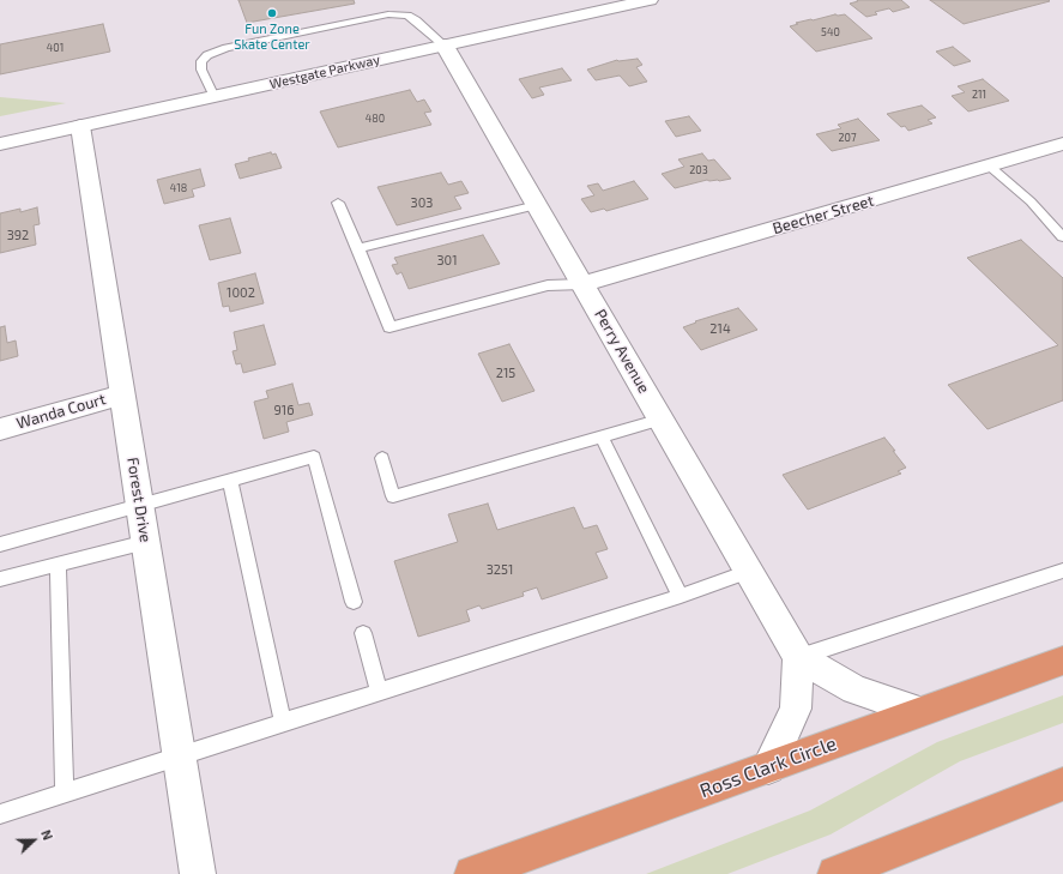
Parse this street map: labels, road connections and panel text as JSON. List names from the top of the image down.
{
  "streets": {
    "highway": ["Ross Clark Circle"],
    "street": [
      "Westgate Parkway",
      "Beecher Street",
      "Perry Avenue",
      "Wanda Court",
      "Forest Drive"
    ]
  },
  "crossings": [
    ["Westgate Parkway", "Perry Avenue"],
    ["Westgate Parkway", "Forest Drive"],
    ["Beecher Street", "Perry Avenue"],
    ["Perry Avenue", "Ross Clark Circle"],
    ["Wanda Court", "Forest Drive"]
  ],
  "places": ["Fun Zone Skate Center"],
  "house_numbers": [
    "540",
    "401",
    "211",
    "480",
    "207",
    "203",
    "418",
    "303",
    "392",
    "301",
    "1002",
    "214",
    "215",
    "916",
    "3251"
  ],
  "north": "right"
}
